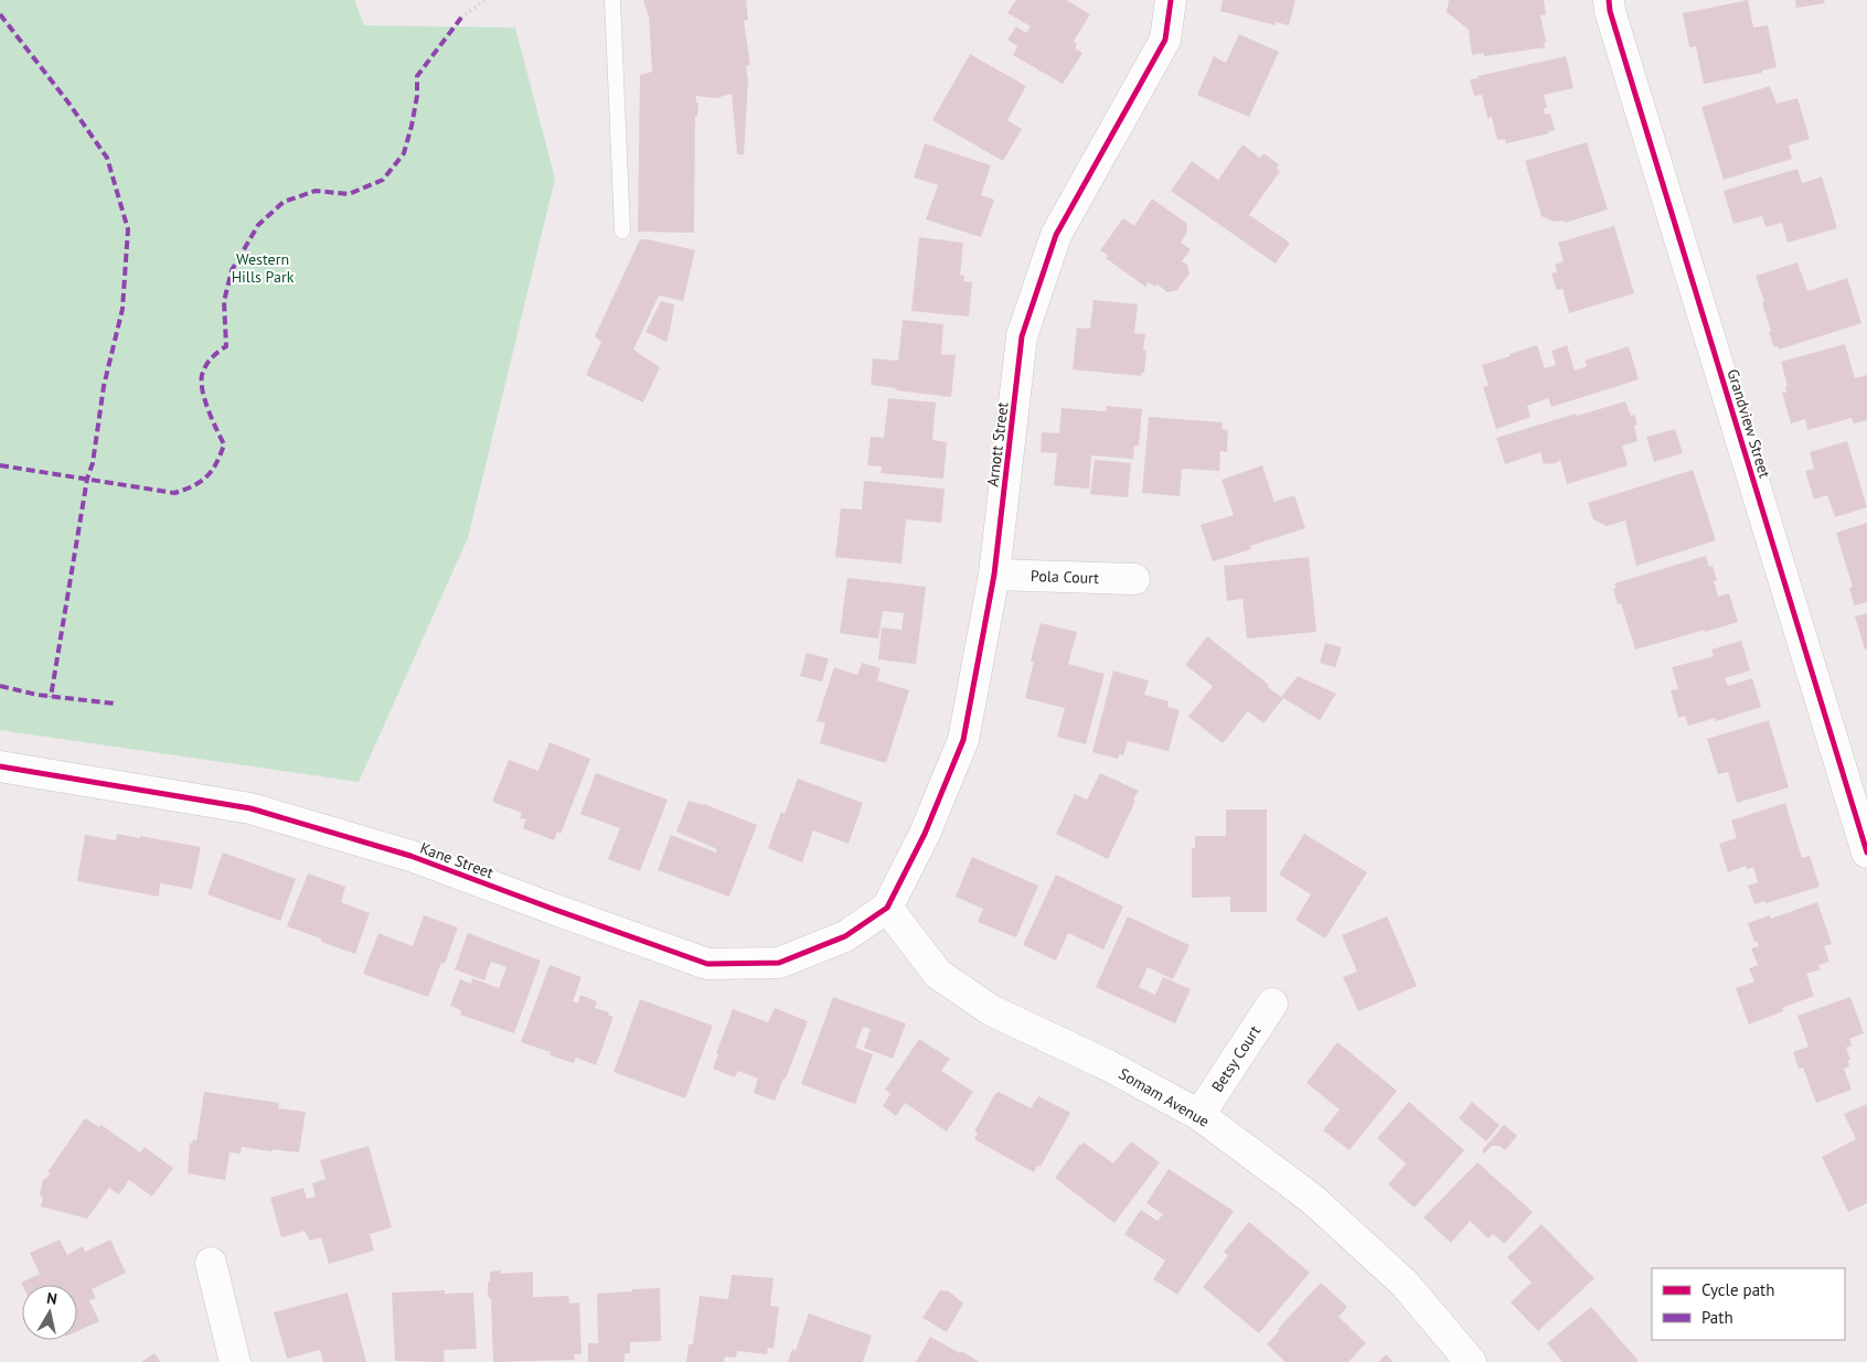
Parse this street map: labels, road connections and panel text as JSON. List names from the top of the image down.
{
  "streets": {
    "street": [
      "Grandview Street",
      "Arnott Street",
      "Pola Court",
      "Kane Street",
      "Betsy Court",
      "Somam Avenue"
    ]
  },
  "crossings": [
    ["Arnott Street", "Pola Court"],
    ["Arnott Street", "Kane Street"],
    ["Arnott Street", "Somam Avenue"],
    ["Kane Street", "Somam Avenue"],
    ["Betsy Court", "Somam Avenue"]
  ],
  "parks": ["Western Hills Park"],
  "legend": ["Cycle path", "Path"],
  "north": "top"
}
